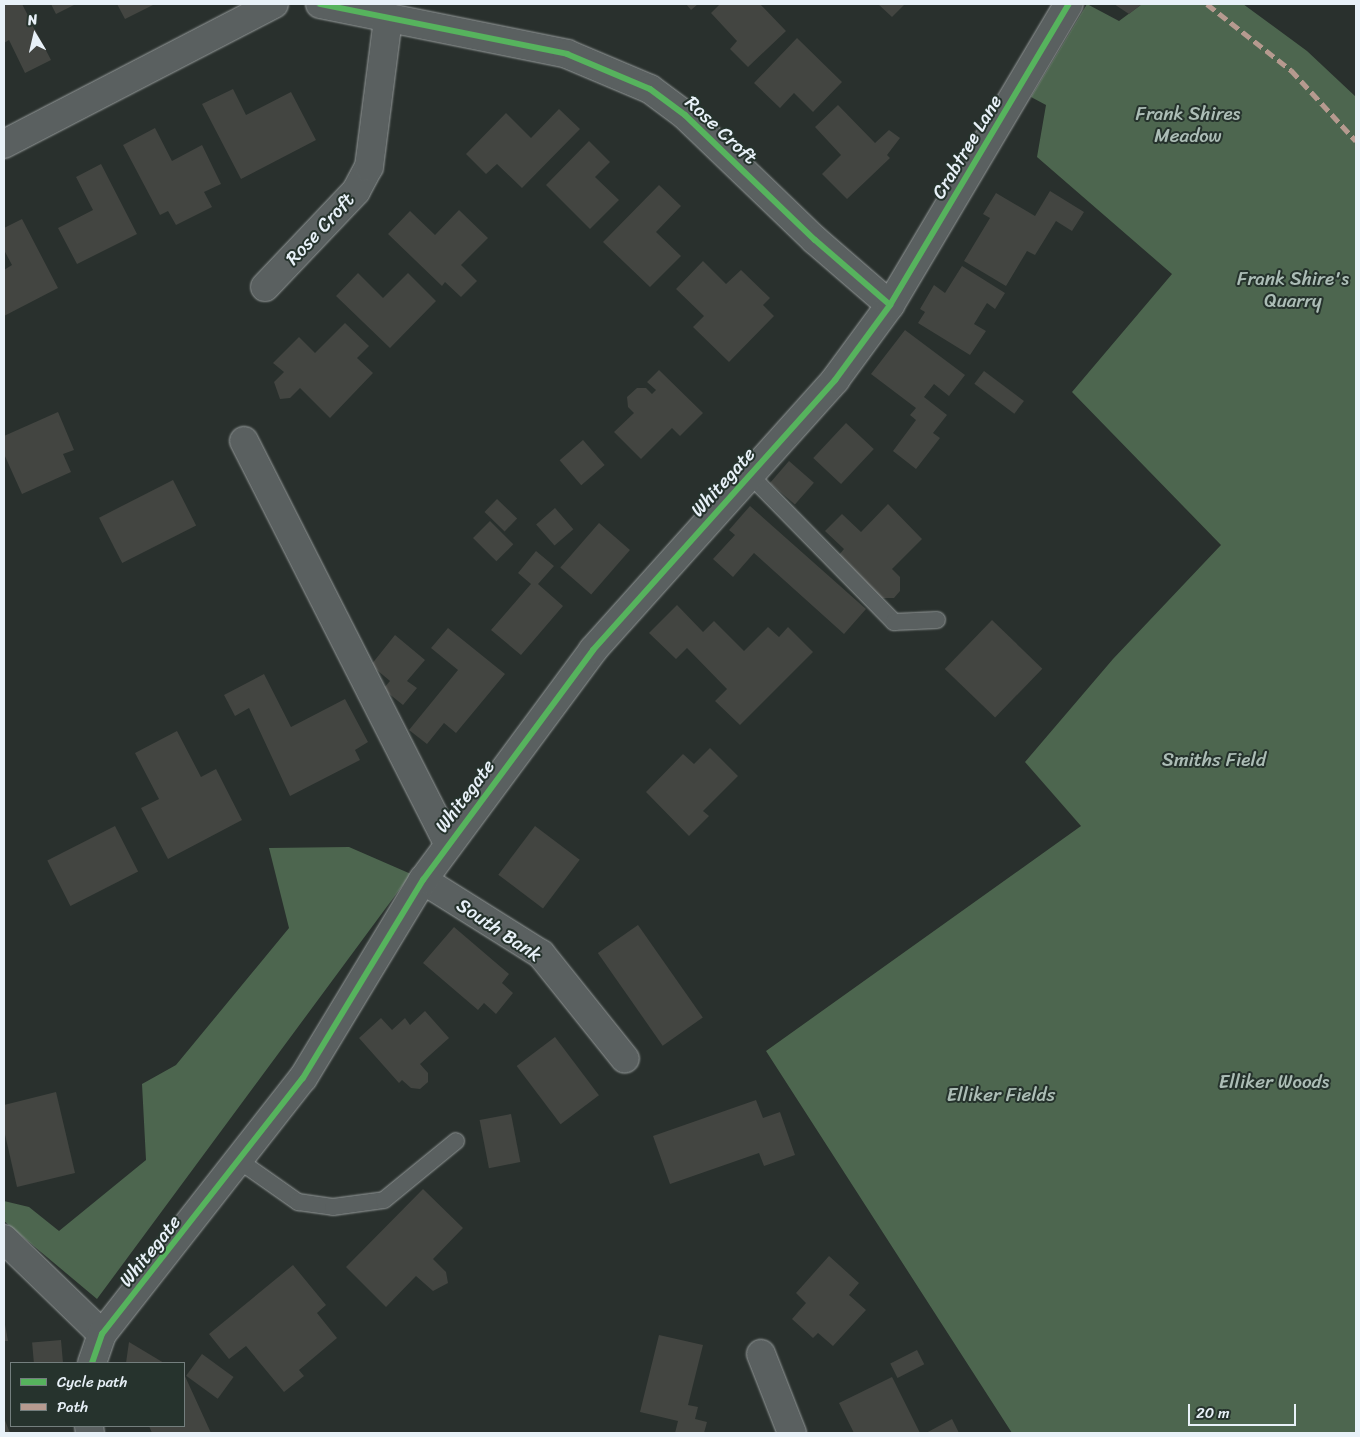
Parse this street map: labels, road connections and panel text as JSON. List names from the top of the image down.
{
  "streets": {
    "street": [
      "Rose Croft",
      "Crabtree Lane",
      "Whitegate",
      "South Bank"
    ]
  },
  "crossings": [
    ["Rose Croft", "Crabtree Lane"],
    ["Rose Croft", "Whitegate"],
    ["Crabtree Lane", "Whitegate"],
    ["Whitegate", "South Bank"]
  ],
  "parks": [
    "Frank Shires Meadow",
    "Frank Shire's Quarry",
    "Smiths Field",
    "Elliker Woods",
    "Elliker Fields"
  ],
  "legend": ["Cycle path", "Path"],
  "scale_bar": "20 m",
  "north": "top"
}
